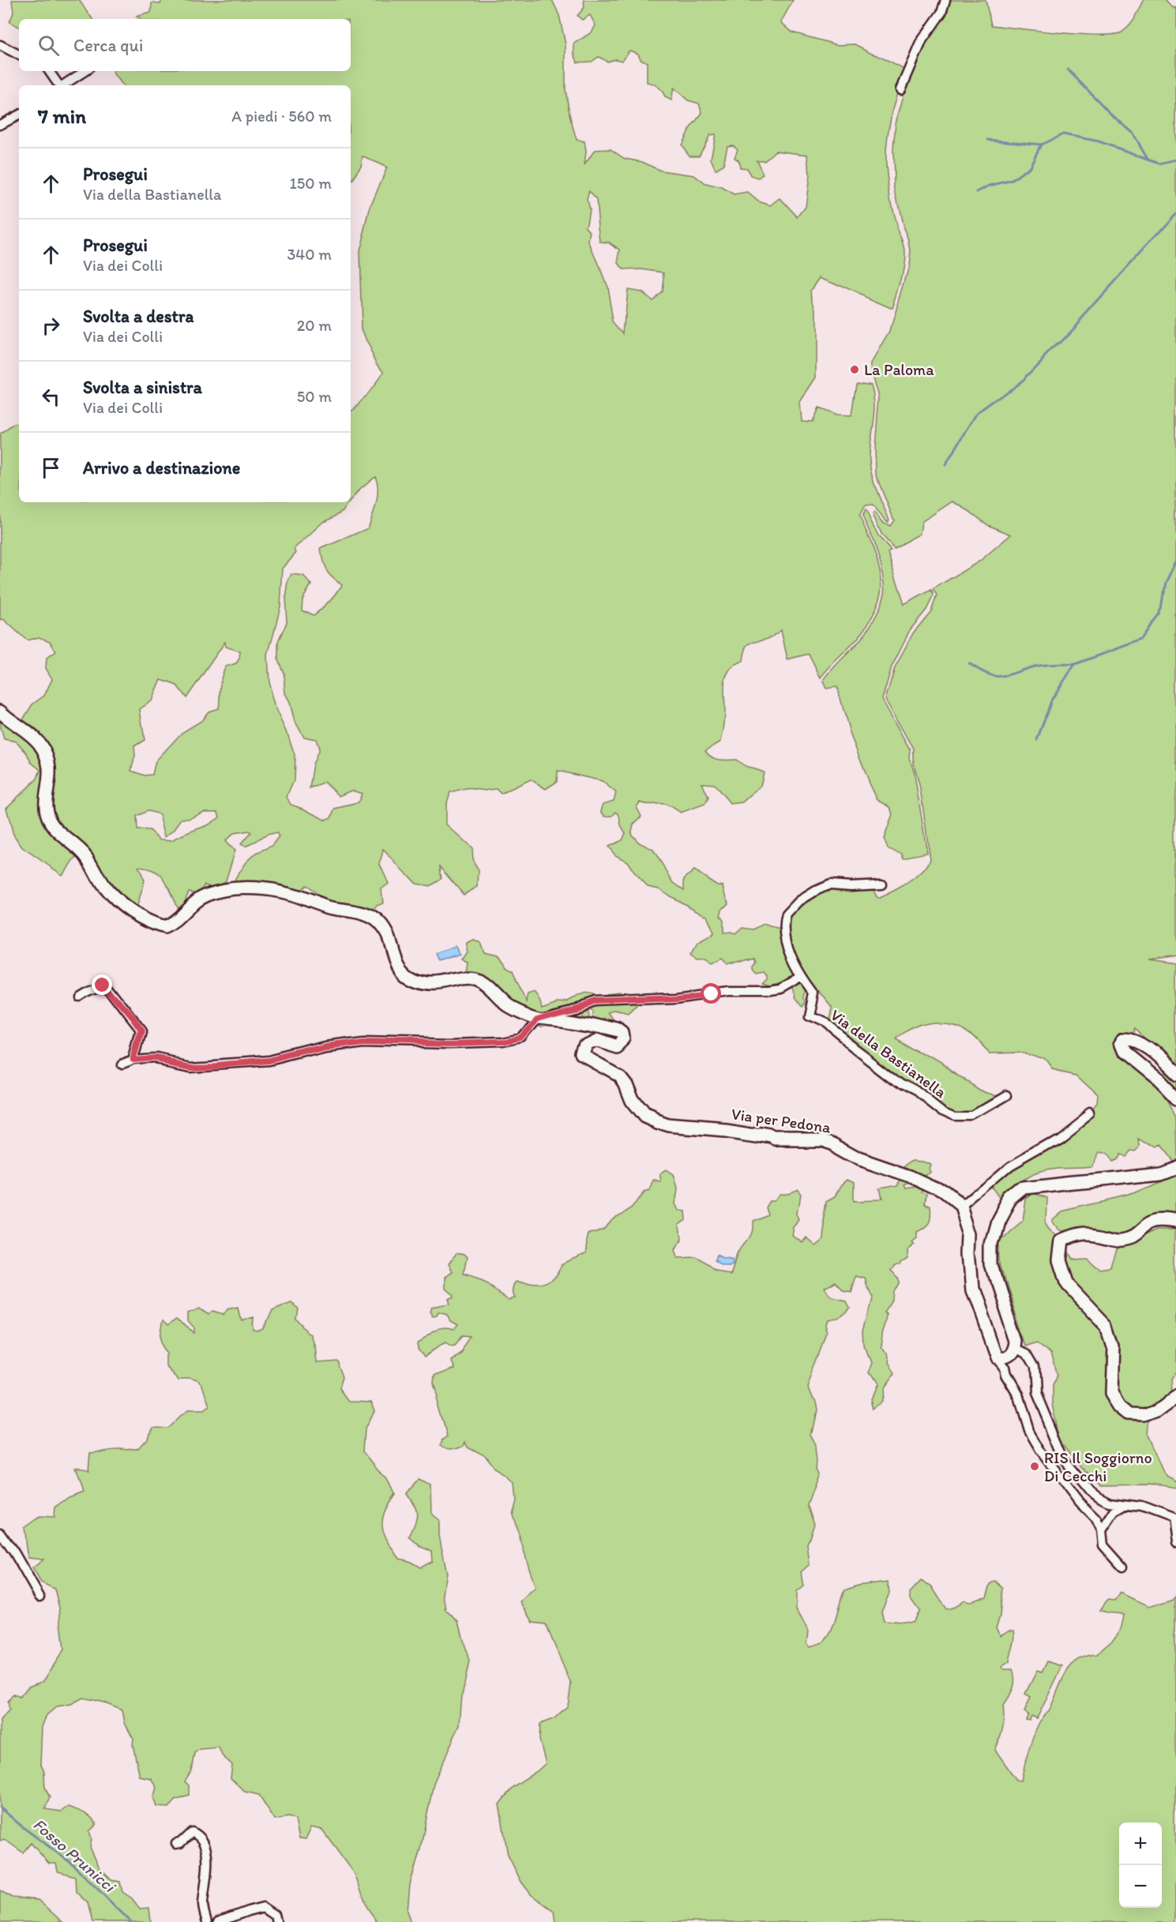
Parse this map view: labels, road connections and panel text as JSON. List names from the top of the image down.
{
  "streets": {
    "street": ["Via della Bastianella", "Via per Pedona"]
  },
  "water": ["Fosso Prunicci"],
  "places": ["La Paloma", "RIS Il Soggiorno Di Cecchi"],
  "page": {
    "search": "Cerca qui",
    "heading": ["7 min", "A piedi · 560 m"],
    "list": [
      ["Prosegui", "Via della Bastianella", "150 m"],
      ["Prosegui", "Via dei Colli", "340 m"],
      ["Svolta a destra", "Via dei Colli", "20 m"],
      ["Svolta a sinistra", "Via dei Colli", "50 m"],
      "Arrivo a destinazione"
    ],
    "map_buttons": ["+", "−"]
  }
}
